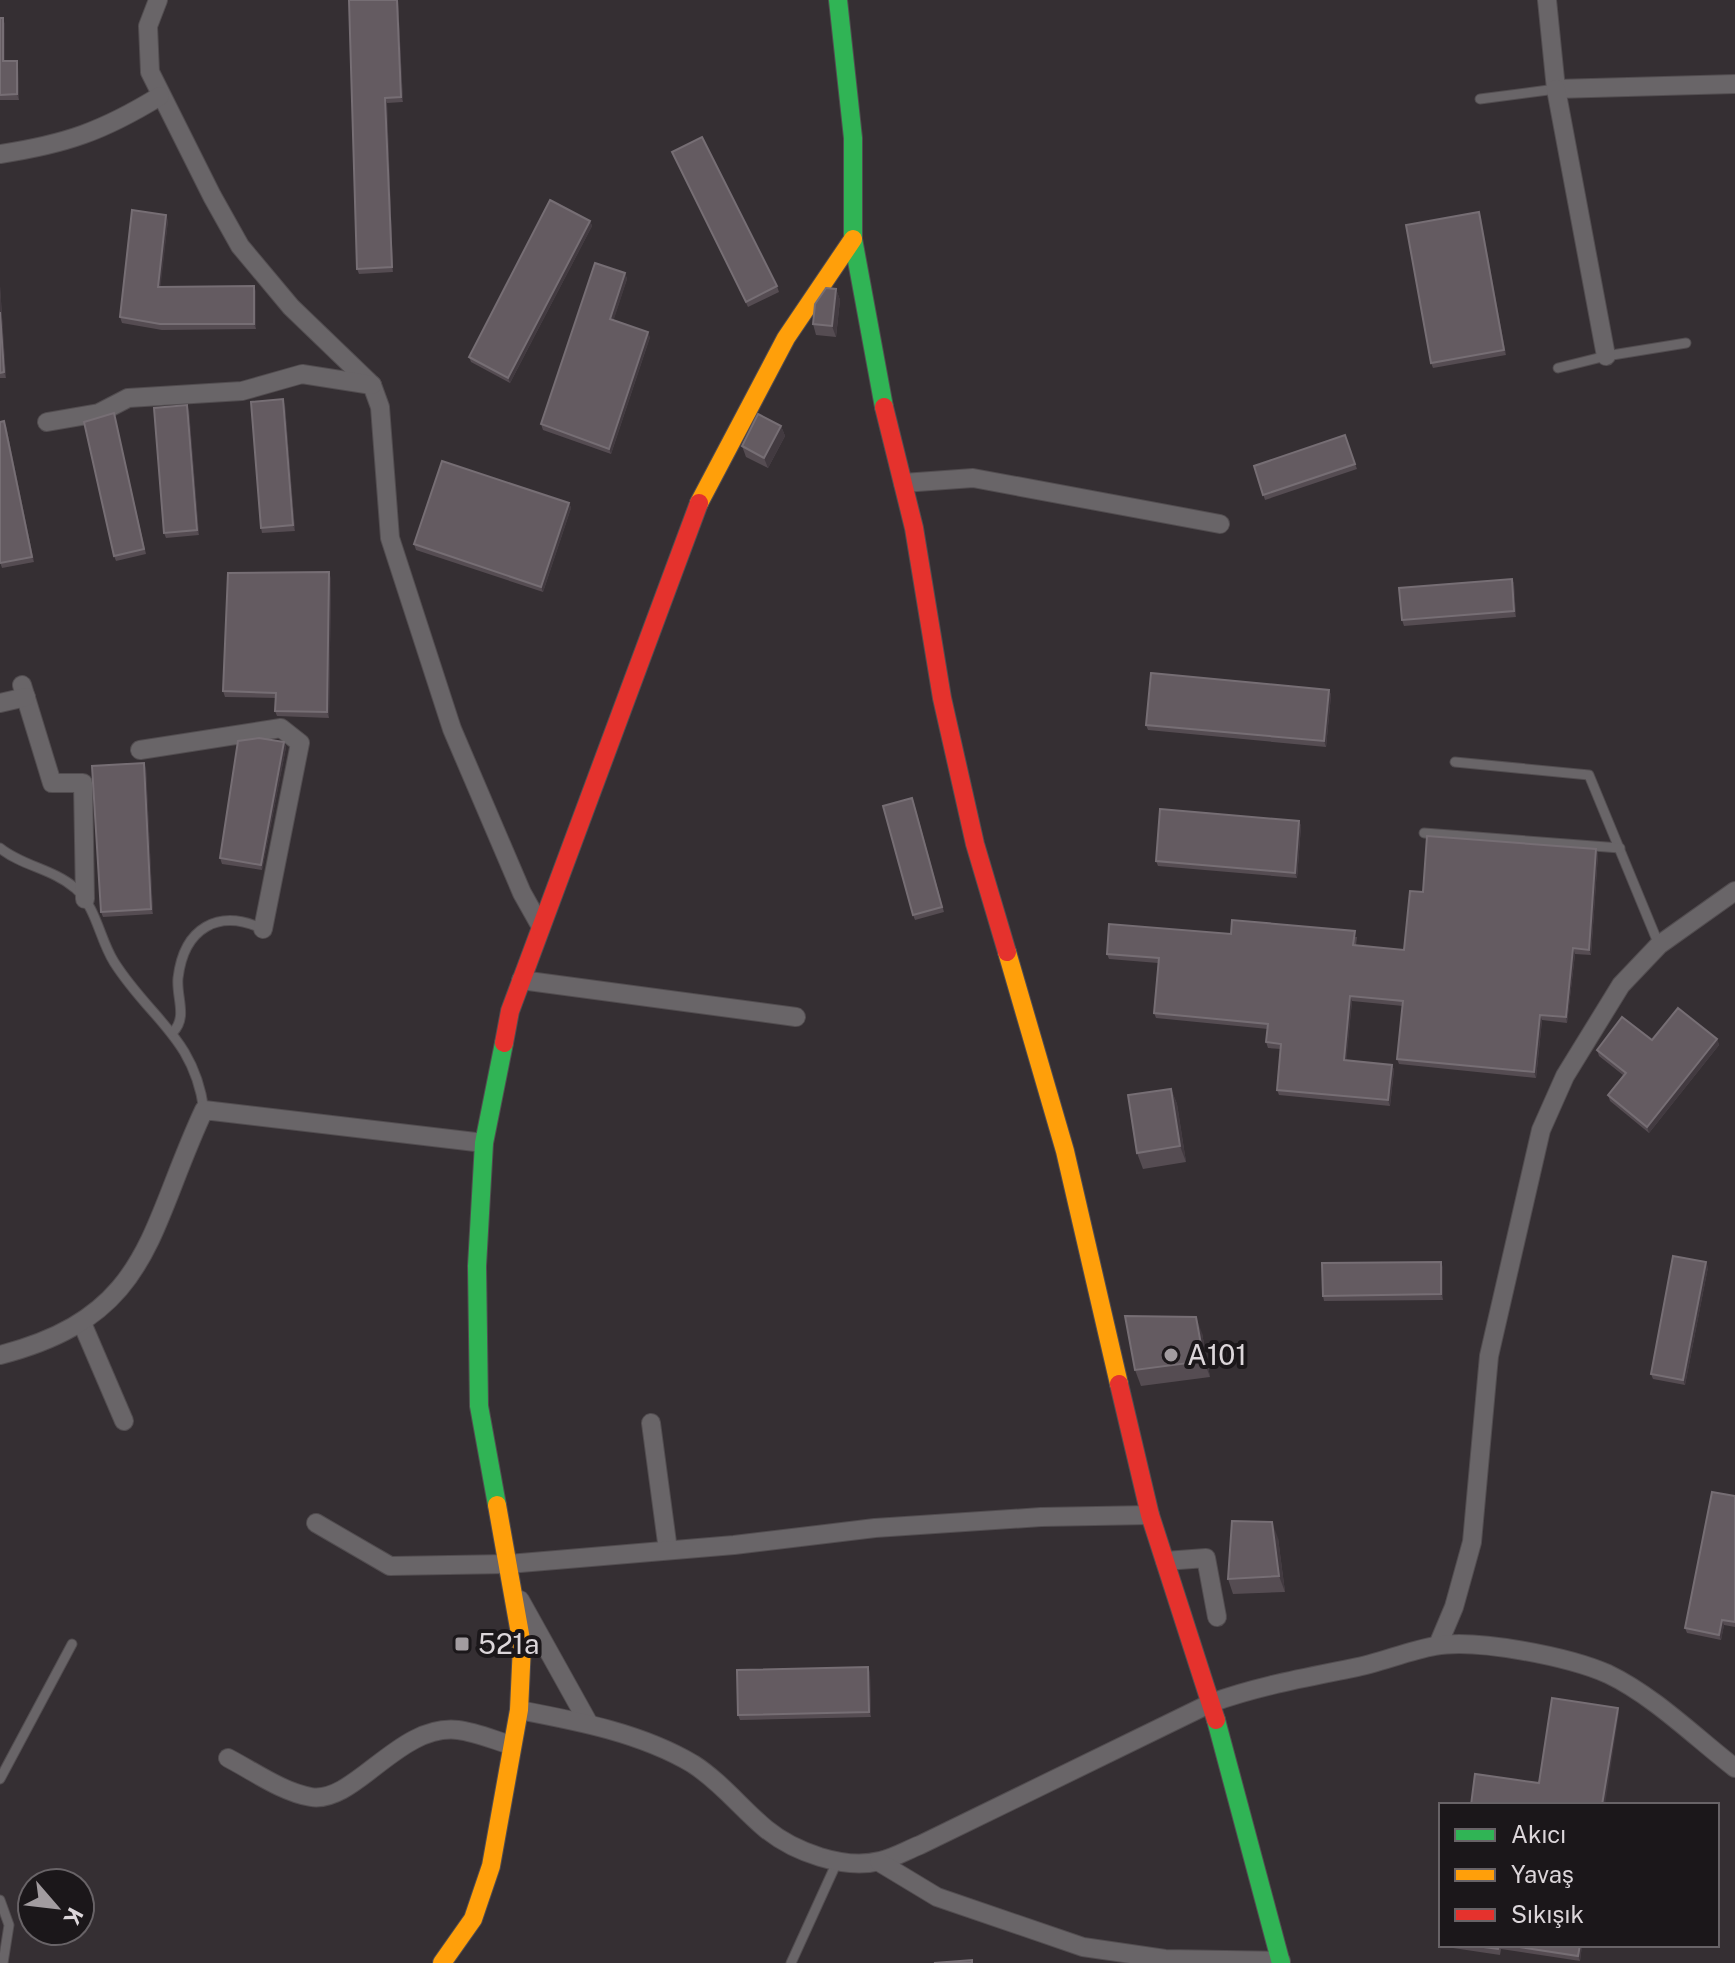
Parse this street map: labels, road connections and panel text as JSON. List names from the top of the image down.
{
  "places": {
    "other": ["A101"],
    "transit": ["521a"]
  },
  "legend": ["Akıcı", "Yavaş", "Sıkışık"],
  "north": "bottom right"
}
